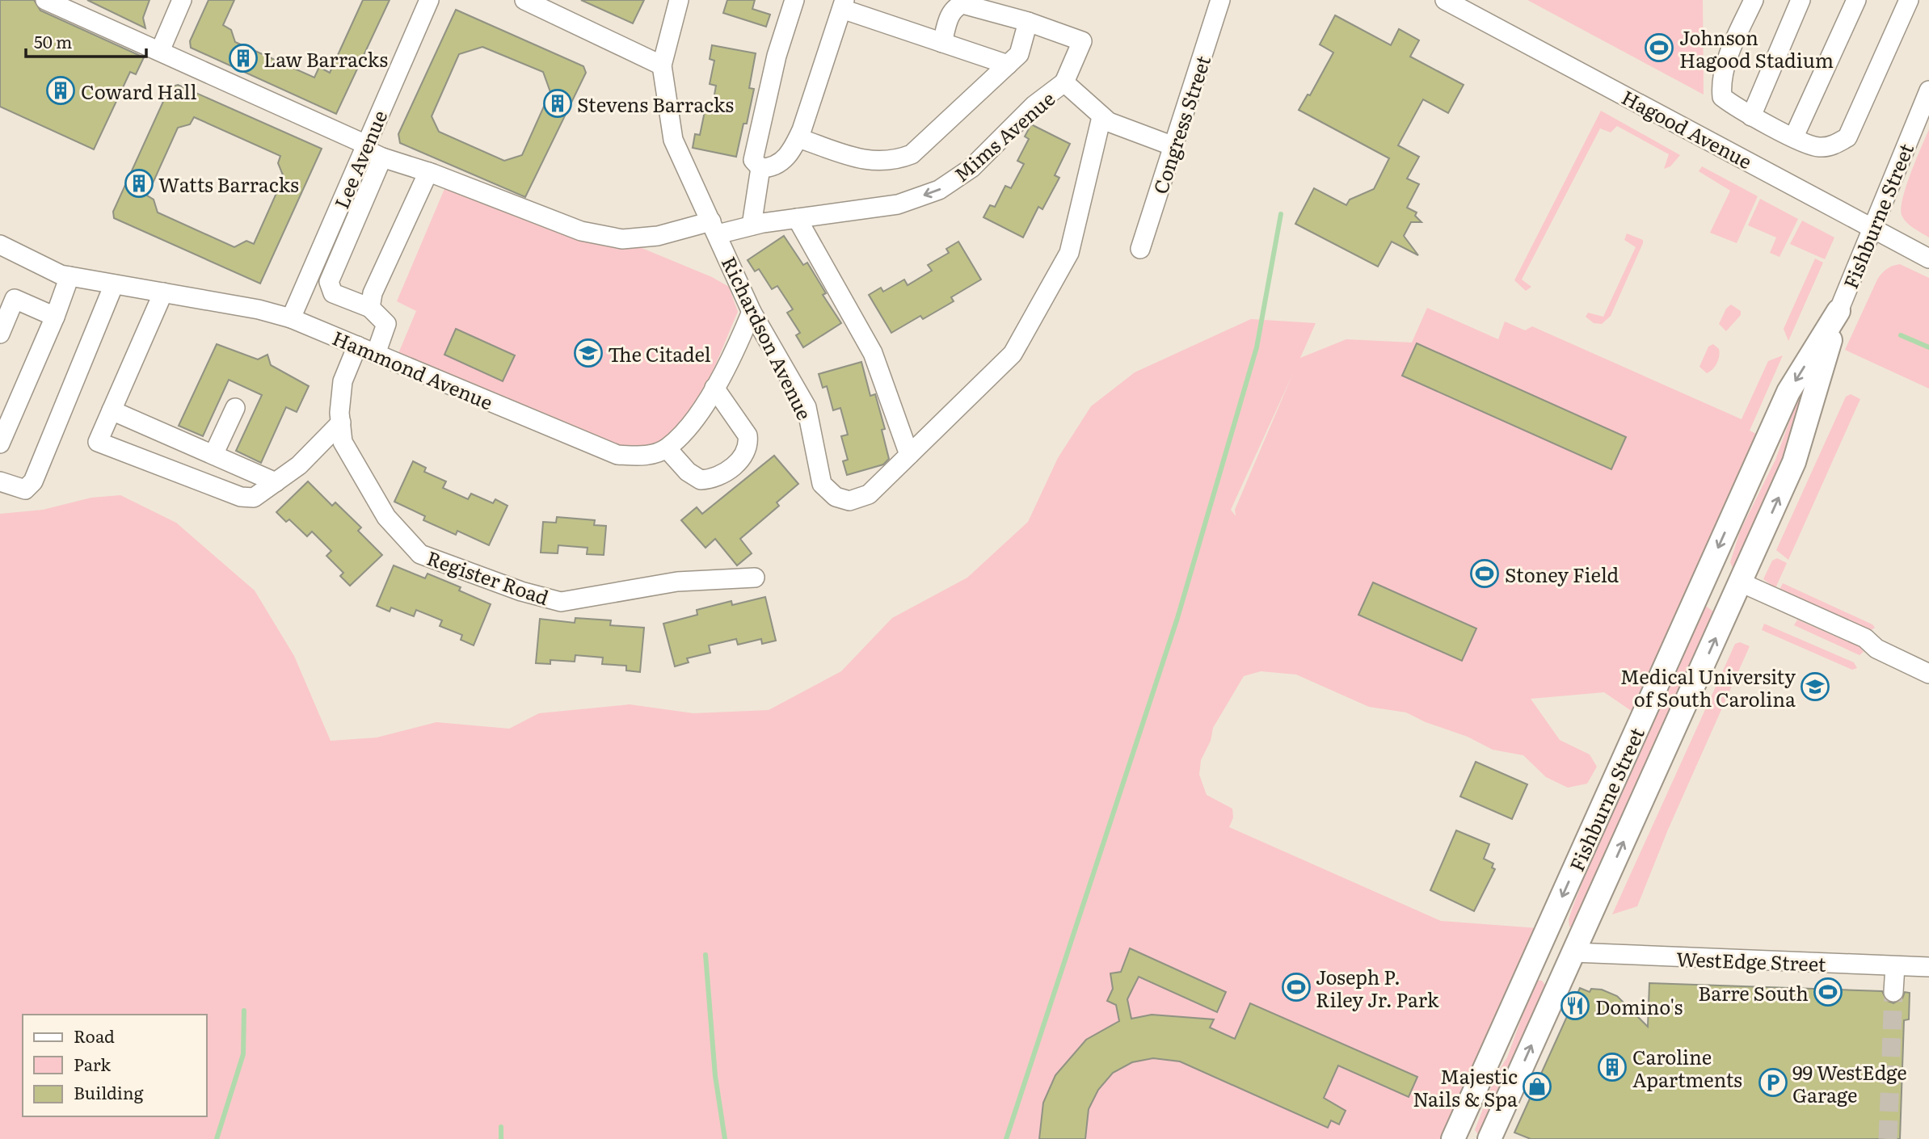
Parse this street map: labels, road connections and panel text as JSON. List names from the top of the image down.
{
  "streets": {
    "main road": ["Fishburne Street"],
    "street": [
      "Congress Street",
      "Hagood Avenue",
      "Mims Avenue",
      "Lee Avenue",
      "Richardson Avenue",
      "Hammond Avenue",
      "Register Road",
      "WestEdge Street"
    ]
  },
  "crossings": [
    ["Congress Street", "Mims Avenue"],
    ["Hagood Avenue", "Fishburne Street"],
    ["Mims Avenue", "Richardson Avenue"],
    ["Lee Avenue", "Hammond Avenue"],
    ["Fishburne Street", "WestEdge Street"],
    ["Hammond Avenue", "Register Road"]
  ],
  "places": {
    "sports": [
      "Johnson Hagood Stadium",
      "Stoney Field",
      "Joseph P. Riley Jr. Park",
      "Barre South"
    ],
    "building": [
      "Law Barracks",
      "Coward Hall",
      "Stevens Barracks",
      "Watts Barracks",
      "Caroline Apartments"
    ],
    "school or university": ["The Citadel", "Medical University of South Carolina"],
    "restaurant": ["Domino's"],
    "parking": ["99 WestEdge Garage"],
    "shop": ["Majestic Nails & Spa"]
  },
  "legend": ["Road", "Park", "Building"],
  "scale_bar": "50 m"
}
